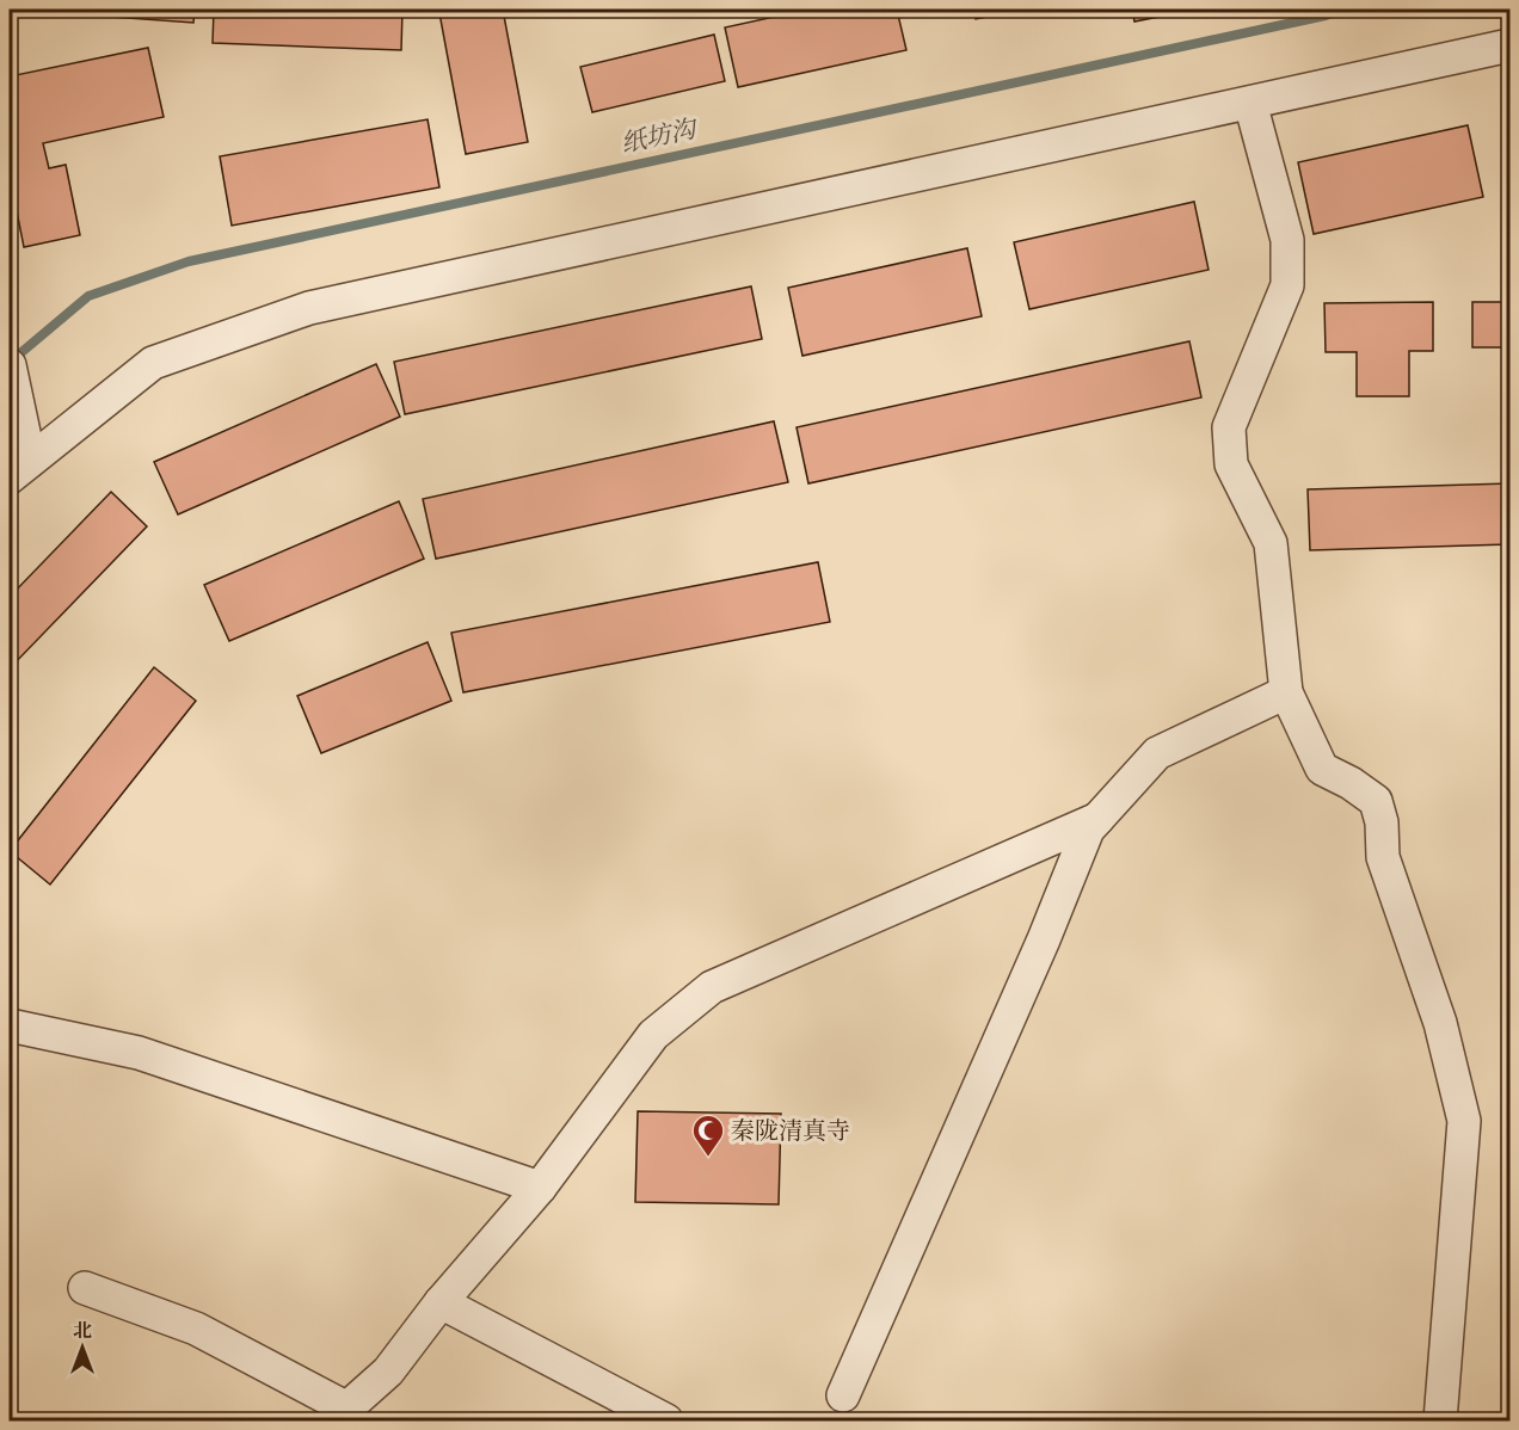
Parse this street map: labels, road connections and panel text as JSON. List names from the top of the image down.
{
  "water": ["纸坊沟"],
  "places": {
    "mosque": ["秦陇清真寺"]
  },
  "north": "top"
}
